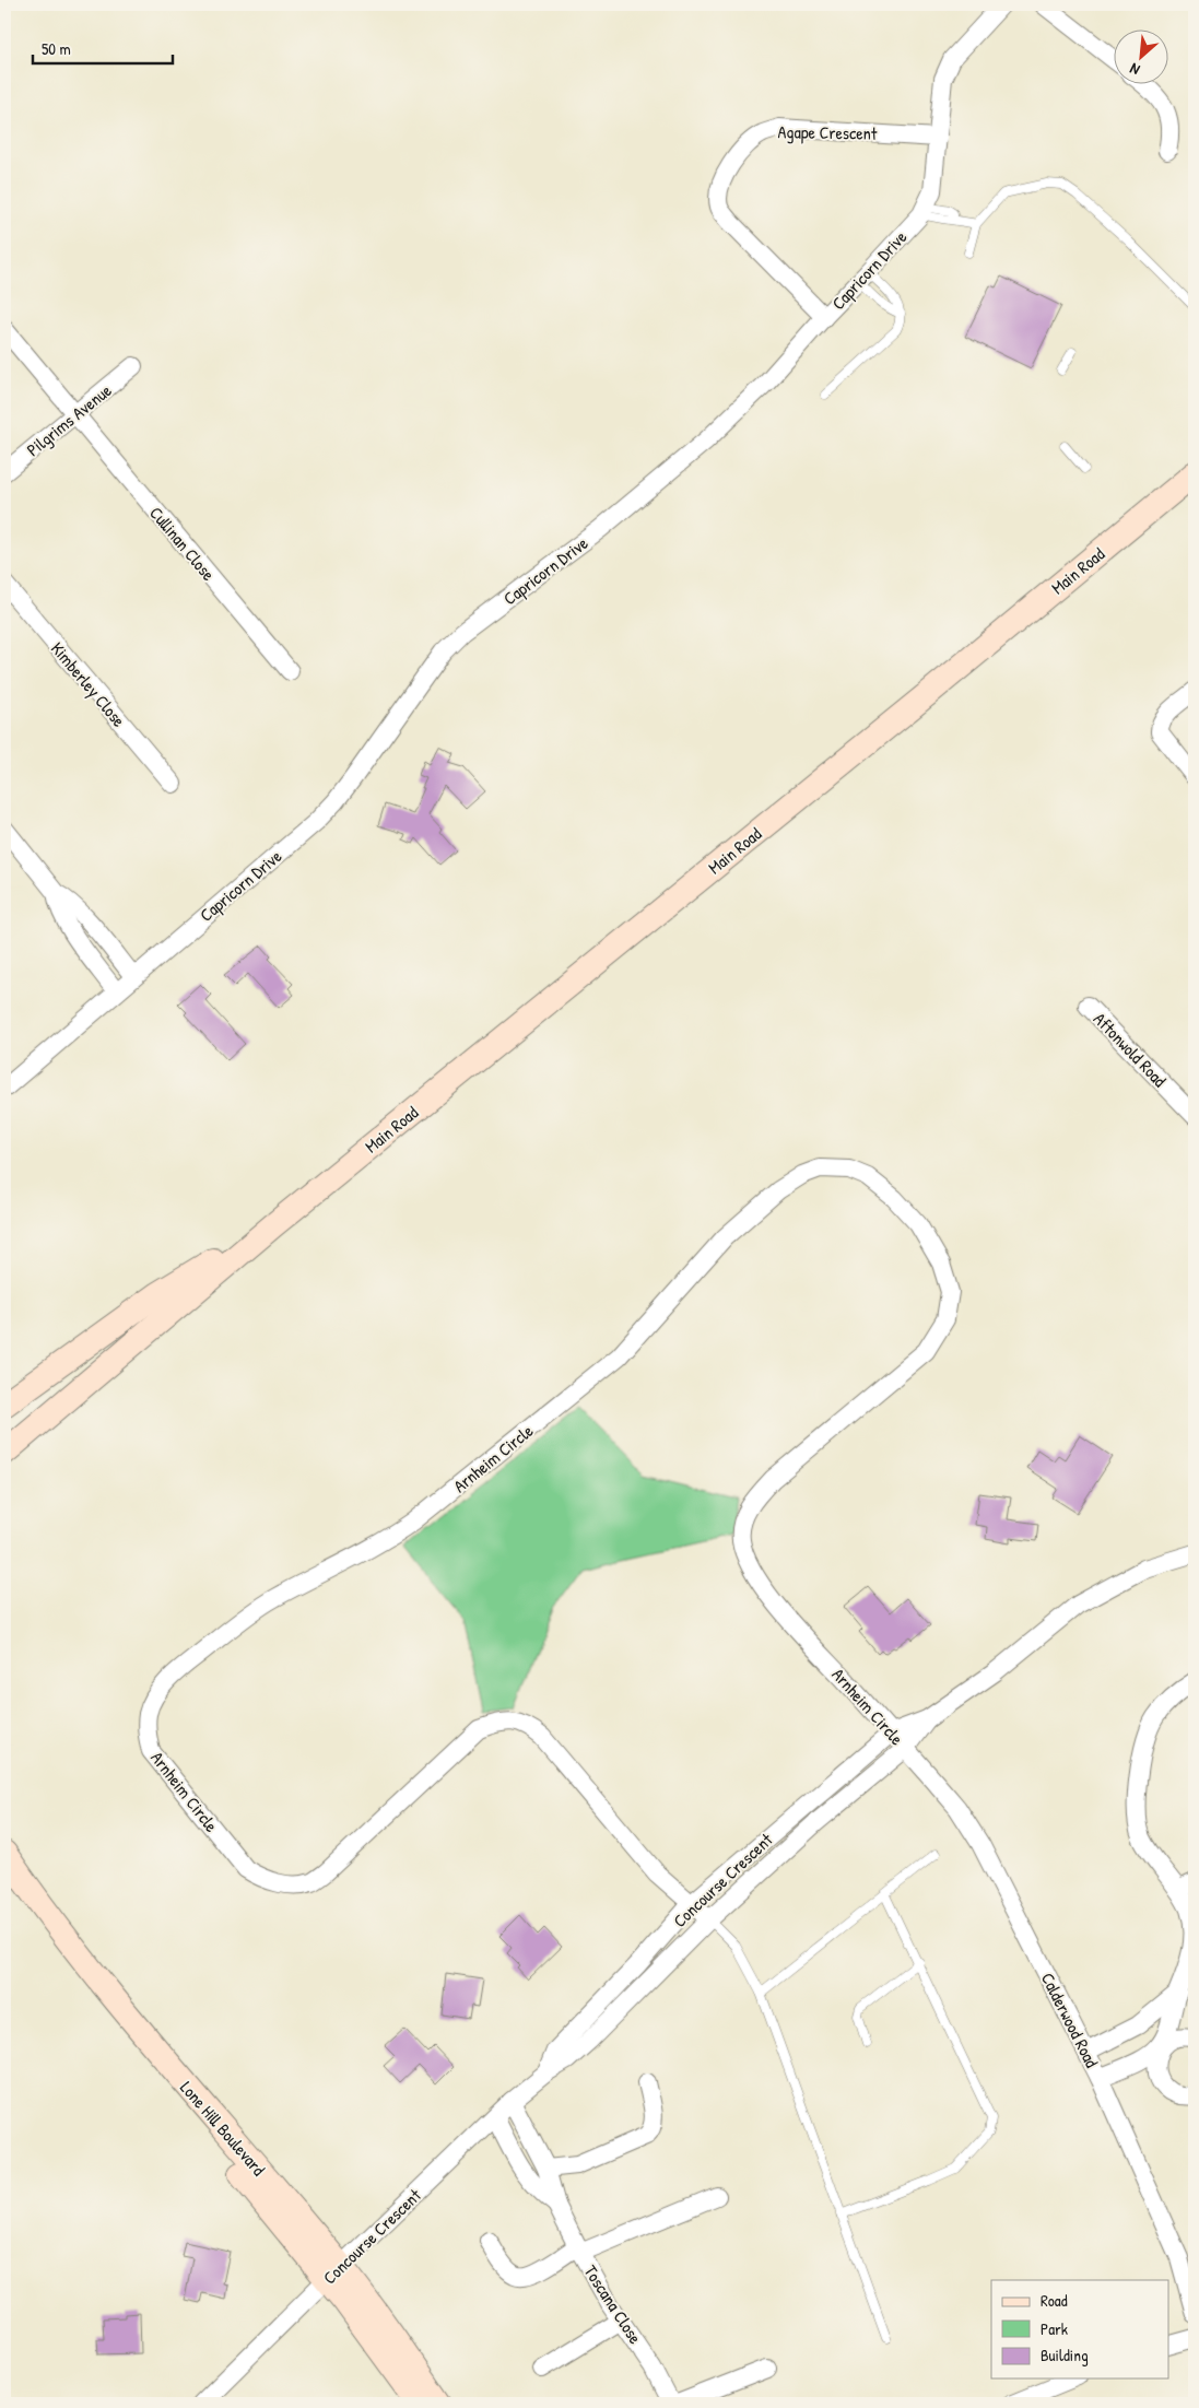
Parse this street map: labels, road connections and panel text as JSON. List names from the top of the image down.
{
  "streets": {
    "main road": ["Main Road", "Lone Hill Boulevard"],
    "street": [
      "Agape Crescent",
      "Capricorn Drive",
      "Pilgrims Avenue",
      "Cullinan Close",
      "Kimberley Close",
      "Aftonwold Road",
      "Arnheim Circle",
      "Concourse Crescent",
      "Calderwood Road",
      "Toscana Close"
    ]
  },
  "crossings": [
    ["Agape Crescent", "Capricorn Drive"],
    ["Pilgrims Avenue", "Cullinan Close"],
    ["Arnheim Circle", "Concourse Crescent"],
    ["Arnheim Circle", "Calderwood Road"],
    ["Concourse Crescent", "Calderwood Road"],
    ["Concourse Crescent", "Lone Hill Boulevard"],
    ["Concourse Crescent", "Toscana Close"]
  ],
  "legend": ["Road", "Park", "Building"],
  "scale_bar": "50 m",
  "north": "bottom left"
}
